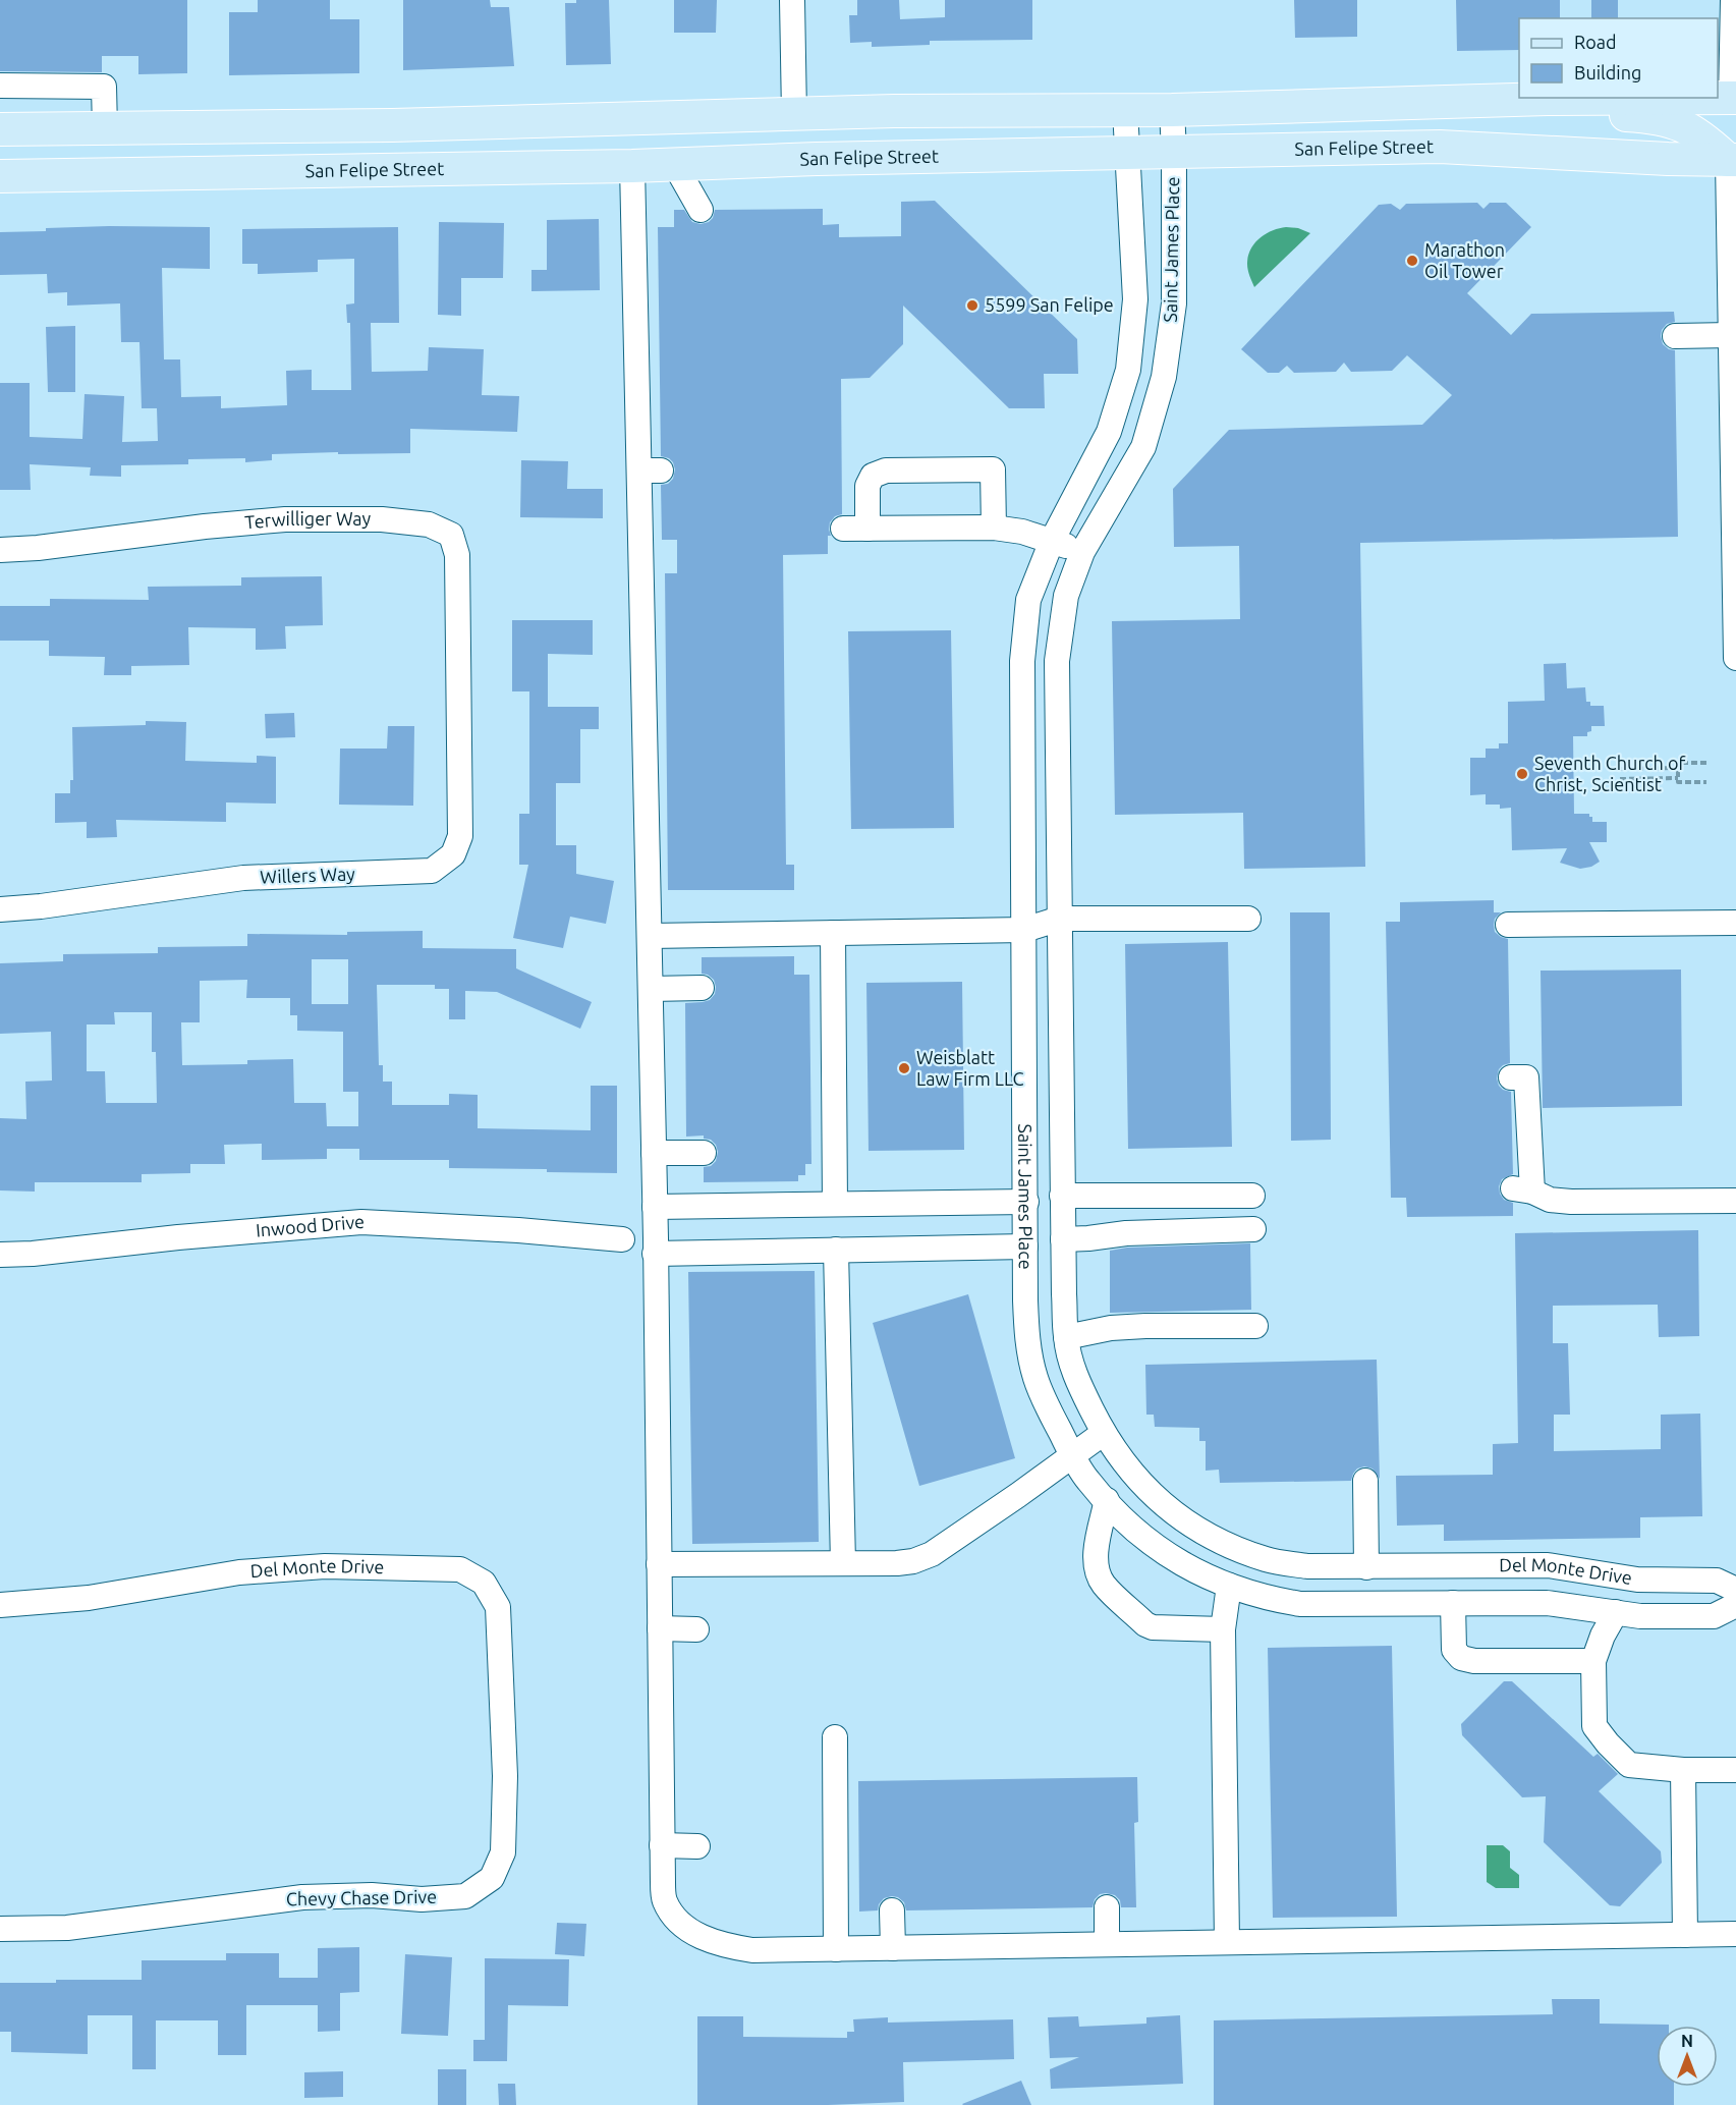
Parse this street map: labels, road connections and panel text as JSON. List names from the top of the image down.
{
  "streets": {
    "main road": ["San Felipe Street"],
    "street": [
      "Saint James Place",
      "Terwilliger Way",
      "Willers Way",
      "Inwood Drive",
      "Del Monte Drive",
      "Chevy Chase Drive"
    ]
  },
  "crossings": [
    ["San Felipe Street", "Saint James Place"],
    ["Saint James Place", "Del Monte Drive"],
    ["Terwilliger Way", "Willers Way"],
    ["Del Monte Drive", "Chevy Chase Drive"]
  ],
  "places": [
    "Marathon Oil Tower",
    "5599 San Felipe",
    "Seventh Church of Christ, Scientist",
    "Weisblatt Law Firm LLC"
  ],
  "legend": ["Road", "Building"],
  "north": "top"
}
